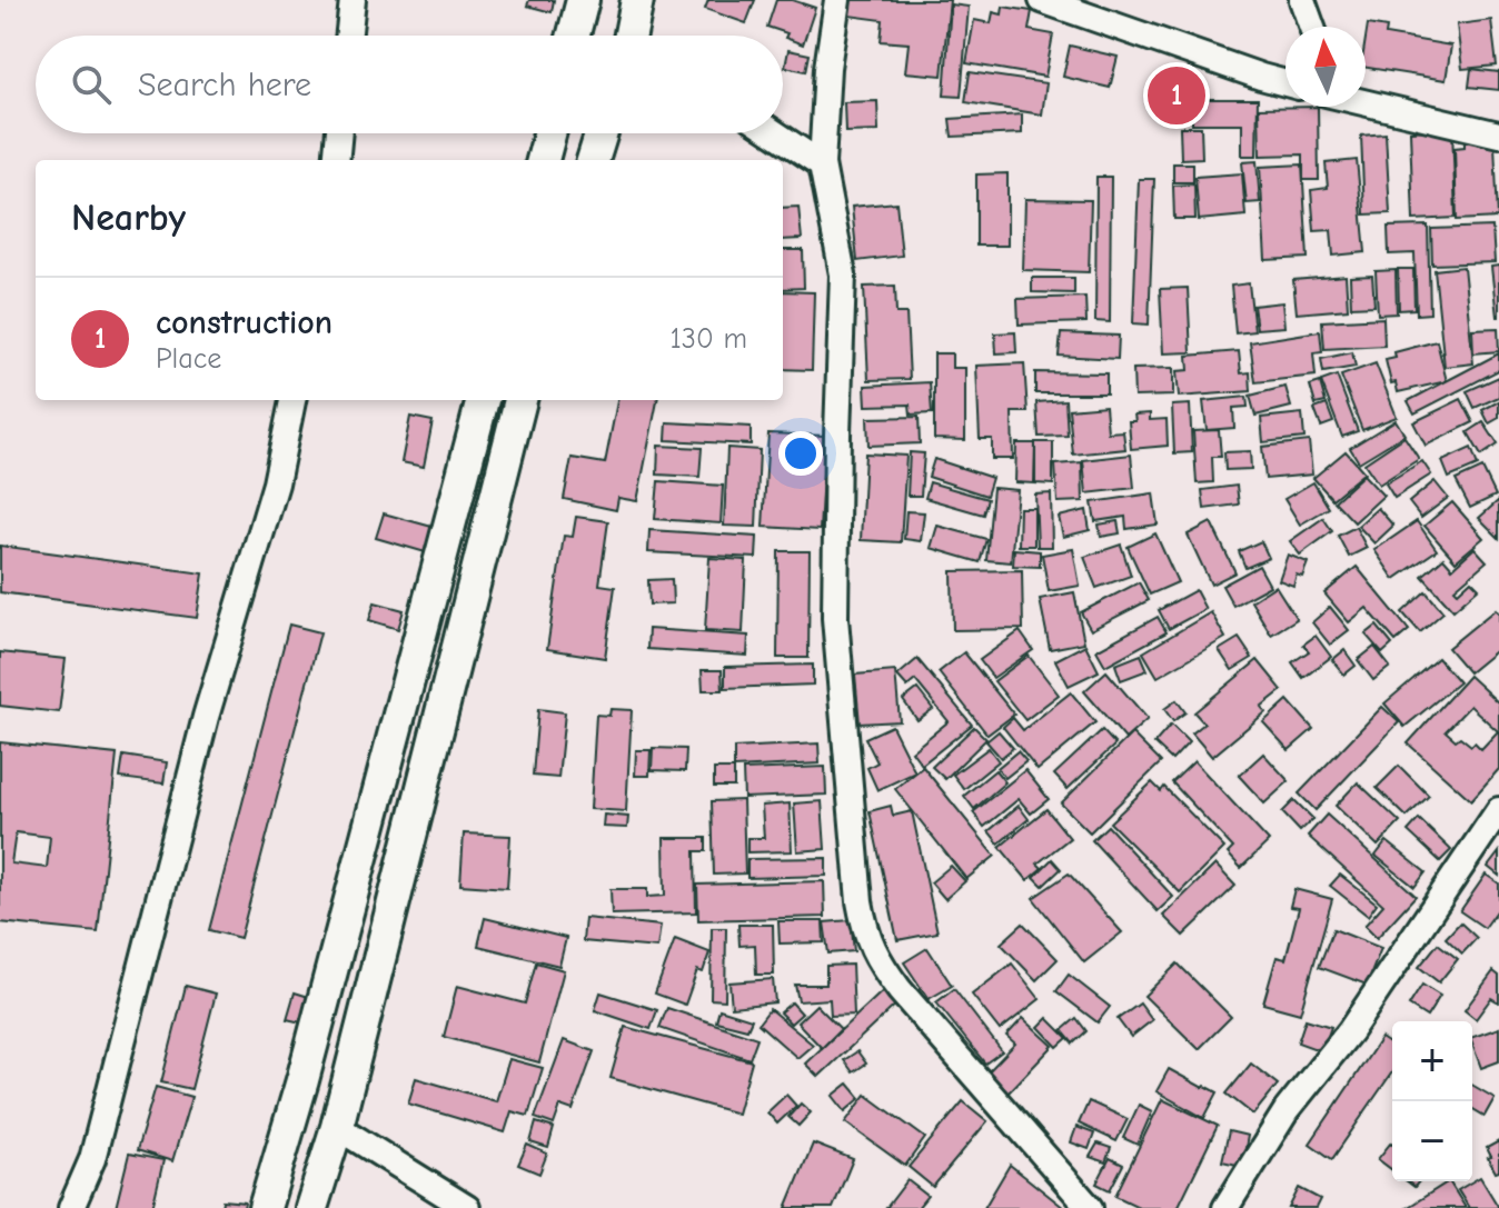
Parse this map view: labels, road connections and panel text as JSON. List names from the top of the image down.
{
  "north": "top",
  "page": {
    "search": "Search here",
    "pins": "1",
    "heading": "Nearby",
    "list": [
      {
        "mark": "1",
        "name": "construction",
        "note": "Place",
        "value": "130 m"
      }
    ],
    "map_buttons": ["+", "−"]
  }
}
